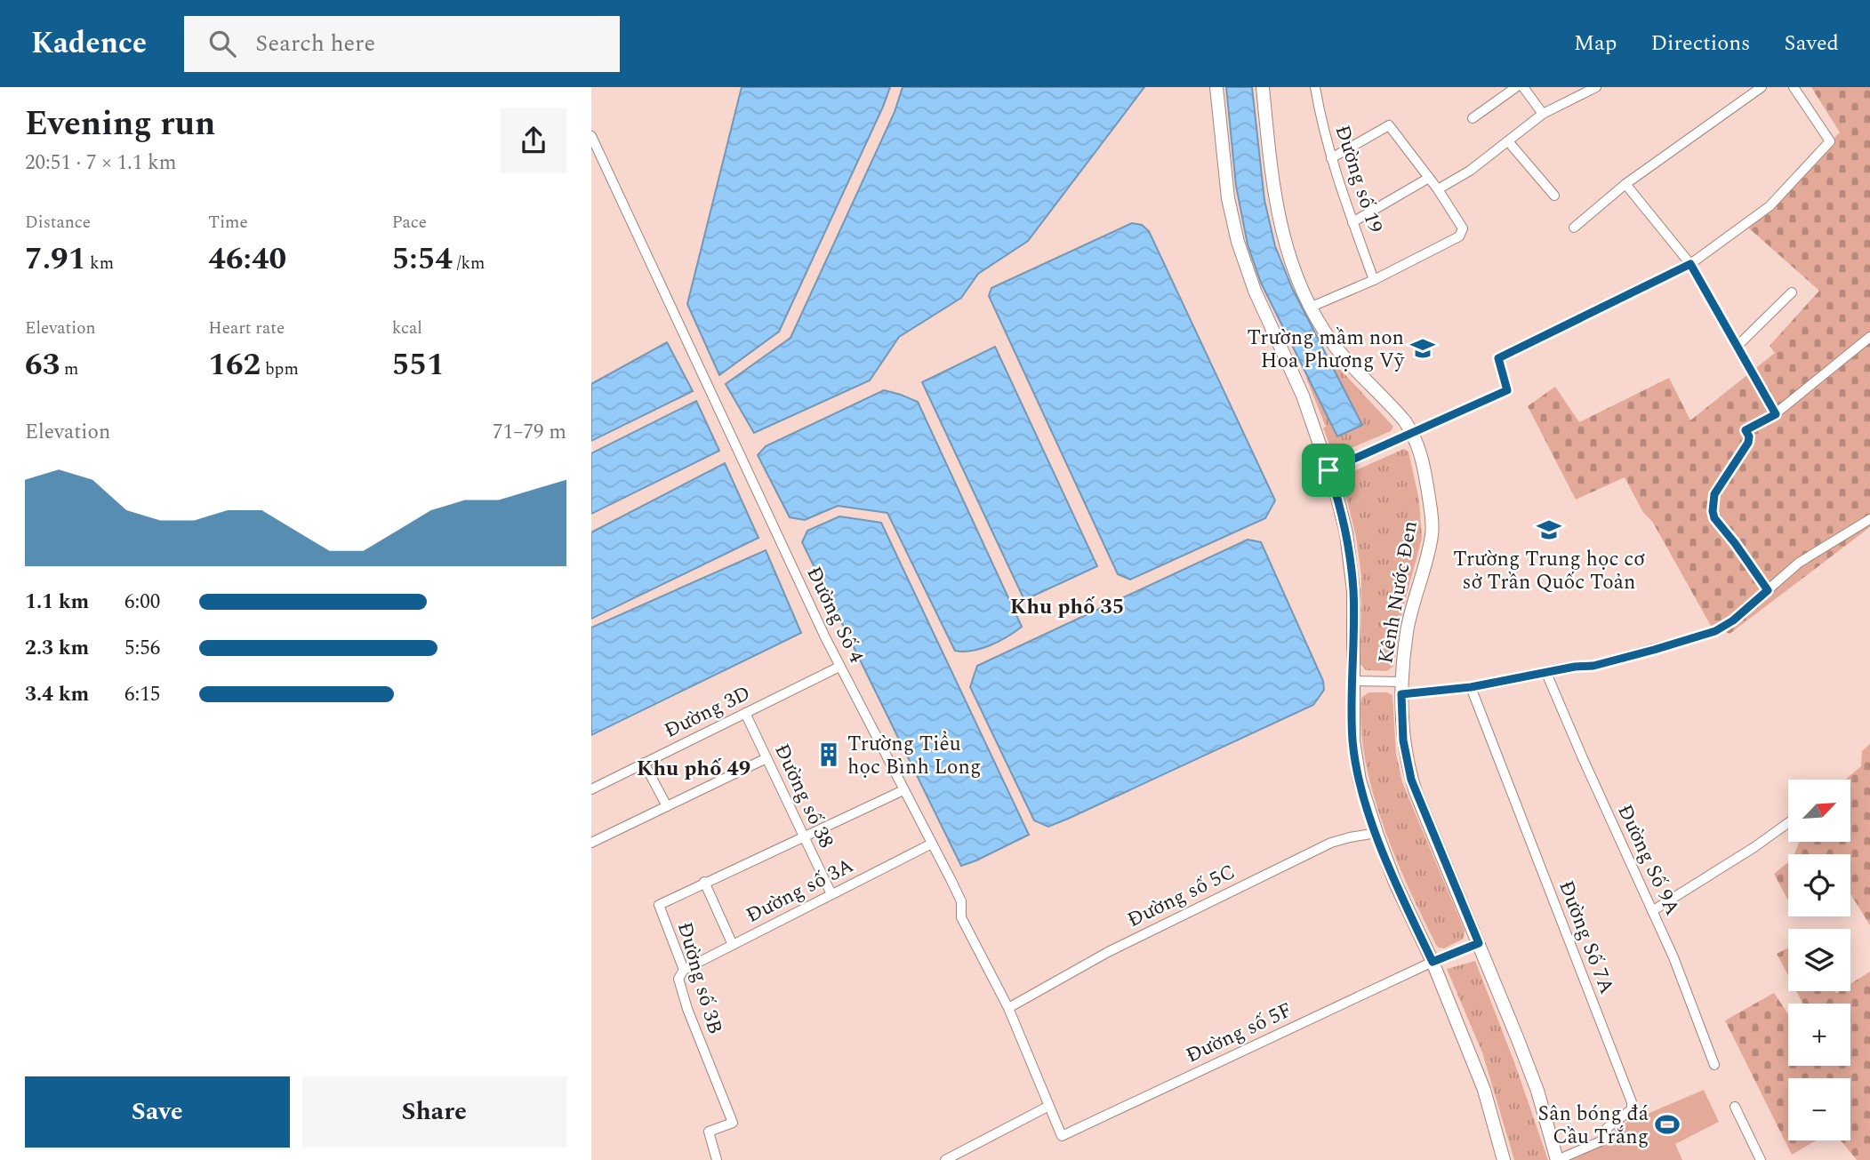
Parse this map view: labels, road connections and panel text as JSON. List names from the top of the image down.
{
  "streets": {
    "street": [
      "Đường số 19",
      "Kênh Nước Đen",
      "Đường Số 4",
      "Đường 3D",
      "Đường số 38",
      "Đường Số 9A",
      "Đường số 3A",
      "Đường số 5C",
      "Đường Số 7A",
      "Đường số 3B",
      "Đường số 5F"
    ]
  },
  "crossings": [
    ["Kênh Nước Đen", "Đường số 5C"],
    ["Kênh Nước Đen", "Đường Số 7A"],
    ["Kênh Nước Đen", "Đường số 5F"],
    ["Đường Số 4", "Đường 3D"],
    ["Đường Số 4", "Đường số 3A"],
    ["Đường Số 4", "Đường số 5C"],
    ["Đường Số 4", "Đường số 3B"],
    ["Đường Số 4", "Đường số 5F"],
    ["Đường 3D", "Đường số 38"],
    ["Đường số 38", "Đường số 3A"],
    ["Đường số 38", "Đường số 3B"],
    ["Đường số 3A", "Đường số 3B"]
  ],
  "districts": ["Khu phố 35", "Khu phố 49"],
  "places": {
    "school or university": ["Trường mầm non Hoa Phượng Vỹ", "Trường Trung học cơ sở Trần Quốc Toản"],
    "building": ["Trường Tiểu học Bình Long"],
    "sports": ["Sân bóng đá Cầu Trắng"]
  },
  "north": "top right",
  "page": {
    "header": "Kadence",
    "search": "Search here",
    "nav": ["Map", "Directions", "Saved"],
    "heading": ["Evening run", "20:51 · 7 × 1.1 km"],
    "stats": [
      ["Distance", "7.91 km"],
      ["Time", "46:40"],
      ["Pace", "5:54 /km"],
      ["Elevation", "63 m"],
      ["Heart rate", "162 bpm"],
      ["kcal", "551"]
    ],
    "chart": ["Elevation", "71–79 m"],
    "list": [
      {
        "name": "1.1 km",
        "note": "6:00"
      },
      {
        "name": "2.3 km",
        "note": "5:56"
      },
      {
        "name": "3.4 km",
        "note": "6:15"
      }
    ],
    "map_buttons": ["+", "−"],
    "buttons": ["Save", "Share"]
  }
}
